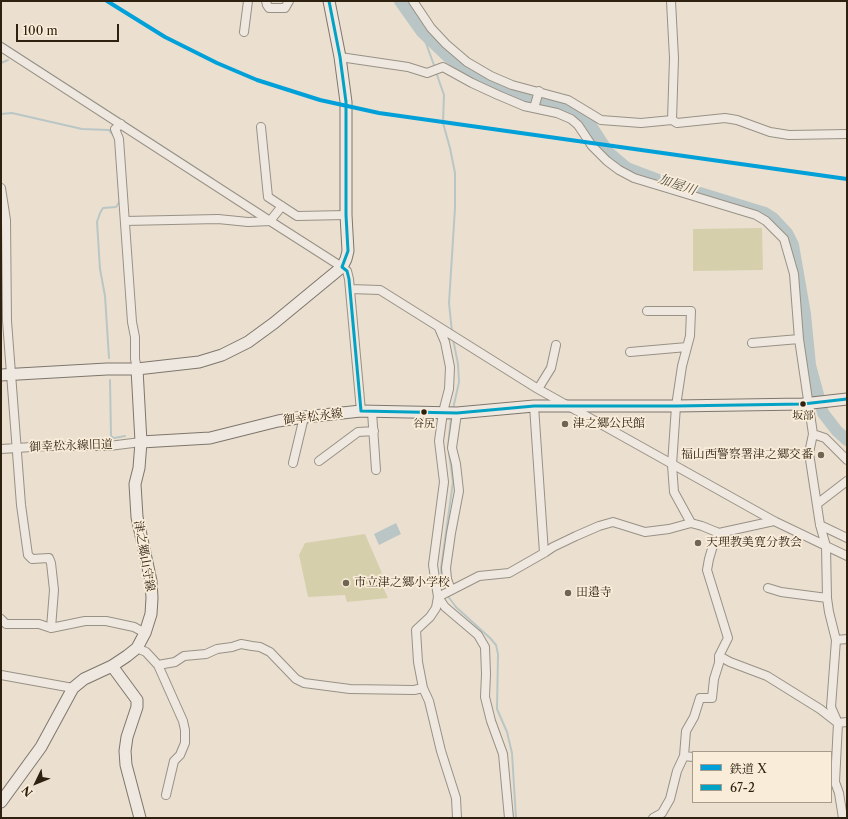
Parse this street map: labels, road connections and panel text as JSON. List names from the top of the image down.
{
  "streets": {
    "main road": ["御幸松永線", "津之郷山守線"],
    "street": ["御幸松永線旧道"]
  },
  "crossings": [
    ["御幸松永線", "御幸松永線旧道"],
    ["御幸松永線", "津之郷山守線"],
    ["御幸松永線旧道", "津之郷山守線"]
  ],
  "water": ["加屋川"],
  "places": [
    "坂部",
    "谷尻",
    "津之郷公民館",
    "福山西警察署津之郷交番",
    "天理教美寛分教会",
    "市立津之郷小学校",
    "田邉寺"
  ],
  "lines": ["rail line X", "transit line 67-2"],
  "legend": ["鉄道 X", "67-2"],
  "scale_bar": "100 m",
  "north": "bottom left"
}
